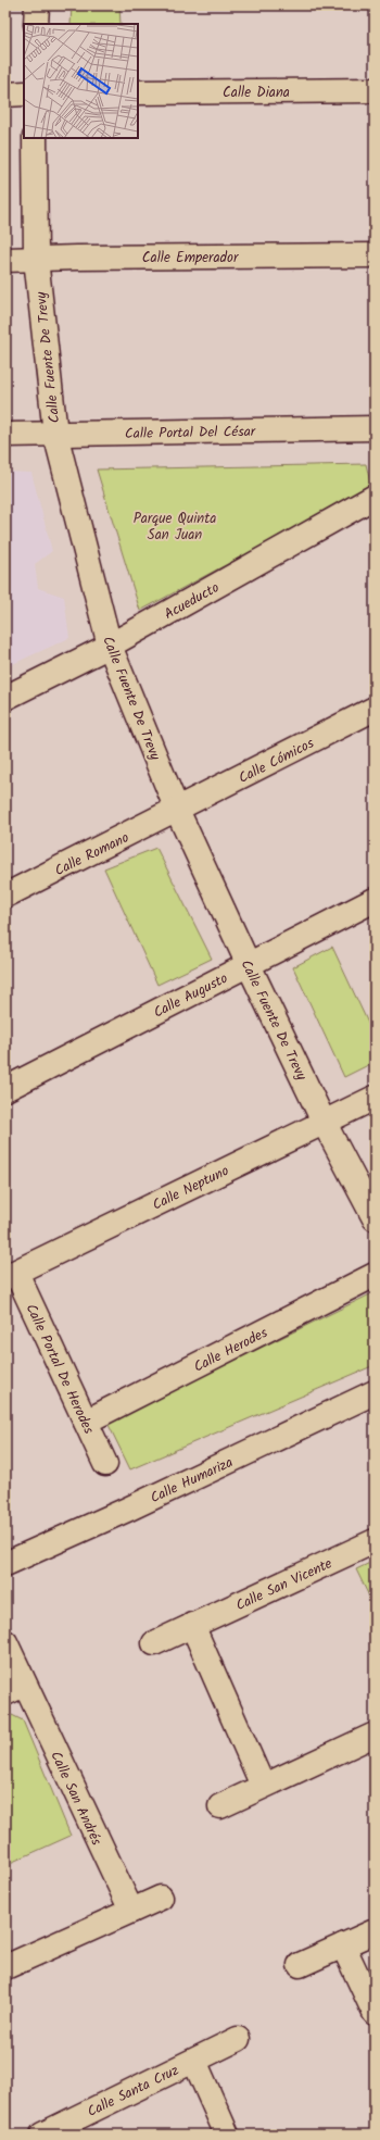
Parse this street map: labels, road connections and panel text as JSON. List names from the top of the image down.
{
  "streets": {
    "street": [
      "Calle Diana",
      "Calle Emperador",
      "Calle Fuente De Trevy",
      "Calle Portal Del César",
      "Acueducto",
      "Calle Cómicos",
      "Calle Romano",
      "Calle Augusto",
      "Calle Neptuno",
      "Calle Herodes",
      "Calle Portal De Herodes",
      "Calle Humariza",
      "Calle San Vicente",
      "Calle San Andrés",
      "Calle Santa Cruz"
    ]
  },
  "crossings": [
    ["Calle Emperador", "Calle Fuente De Trevy"],
    ["Calle Fuente De Trevy", "Calle Portal Del César"],
    ["Calle Fuente De Trevy", "Acueducto"],
    ["Calle Fuente De Trevy", "Calle Cómicos"],
    ["Calle Fuente De Trevy", "Calle Romano"],
    ["Calle Fuente De Trevy", "Calle Augusto"],
    ["Calle Fuente De Trevy", "Calle Neptuno"],
    ["Calle Cómicos", "Calle Romano"],
    ["Calle Neptuno", "Calle Portal De Herodes"],
    ["Calle Herodes", "Calle Portal De Herodes"]
  ],
  "parks": ["Parque Quinta San Juan"]
}
